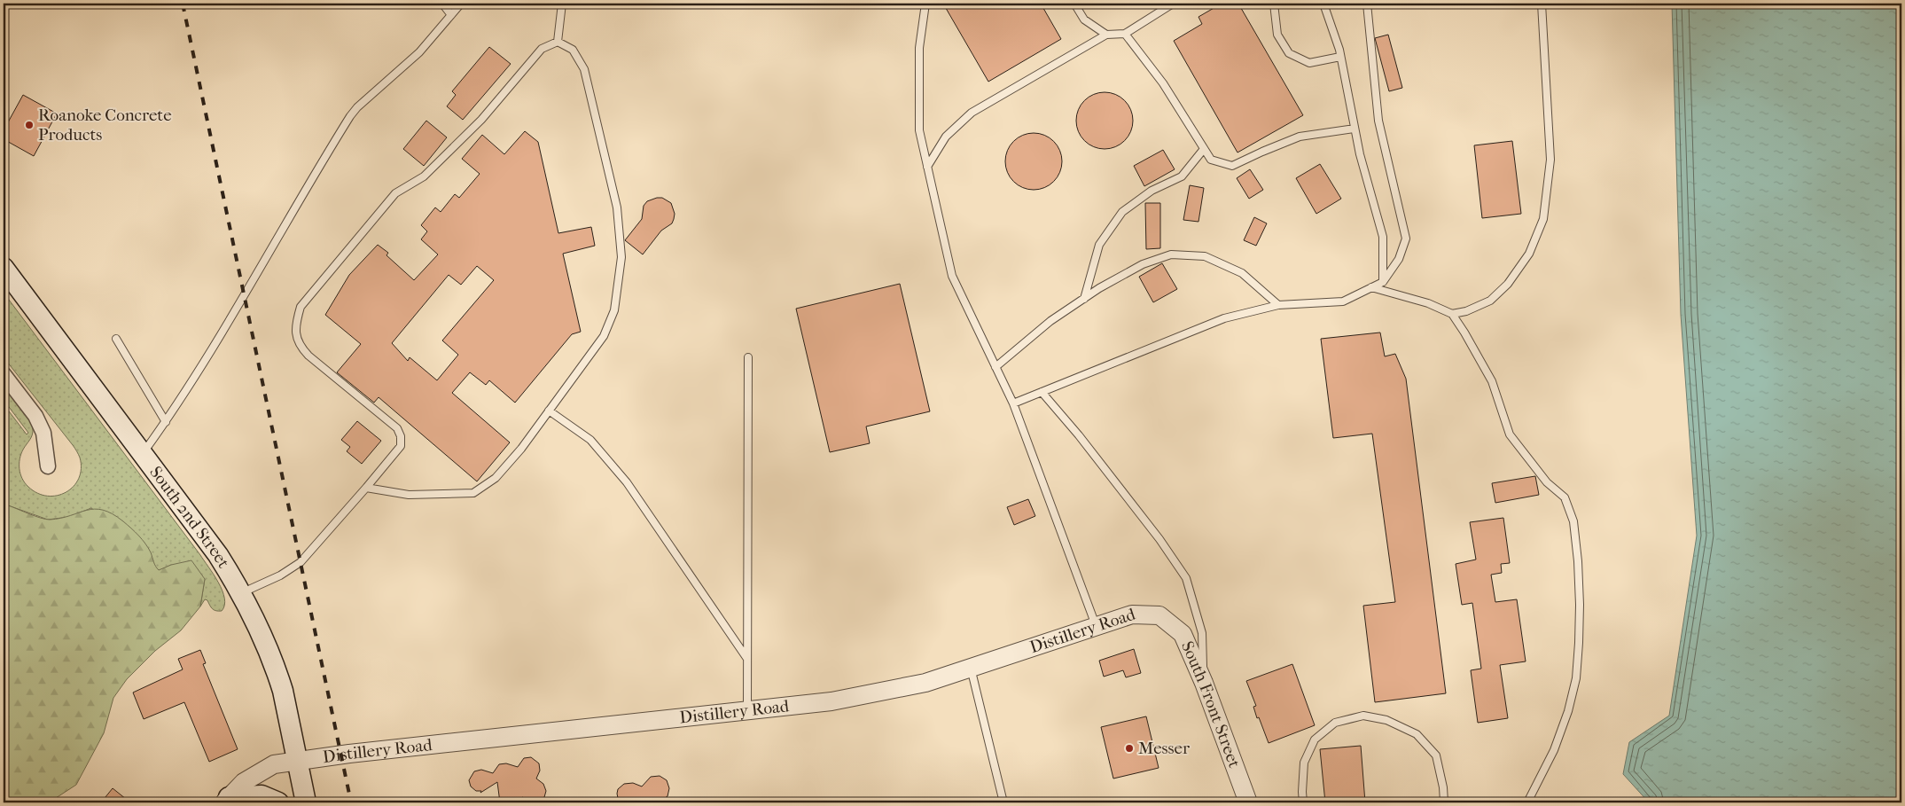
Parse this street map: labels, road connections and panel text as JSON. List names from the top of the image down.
{
  "streets": {
    "main road": ["South 2nd Street"],
    "street": ["Distillery Road", "South Front Street"]
  },
  "crossings": [
    ["South 2nd Street", "Distillery Road"],
    ["Distillery Road", "South Front Street"]
  ],
  "places": ["Roanoke Concrete Products", "Messer"]
}
